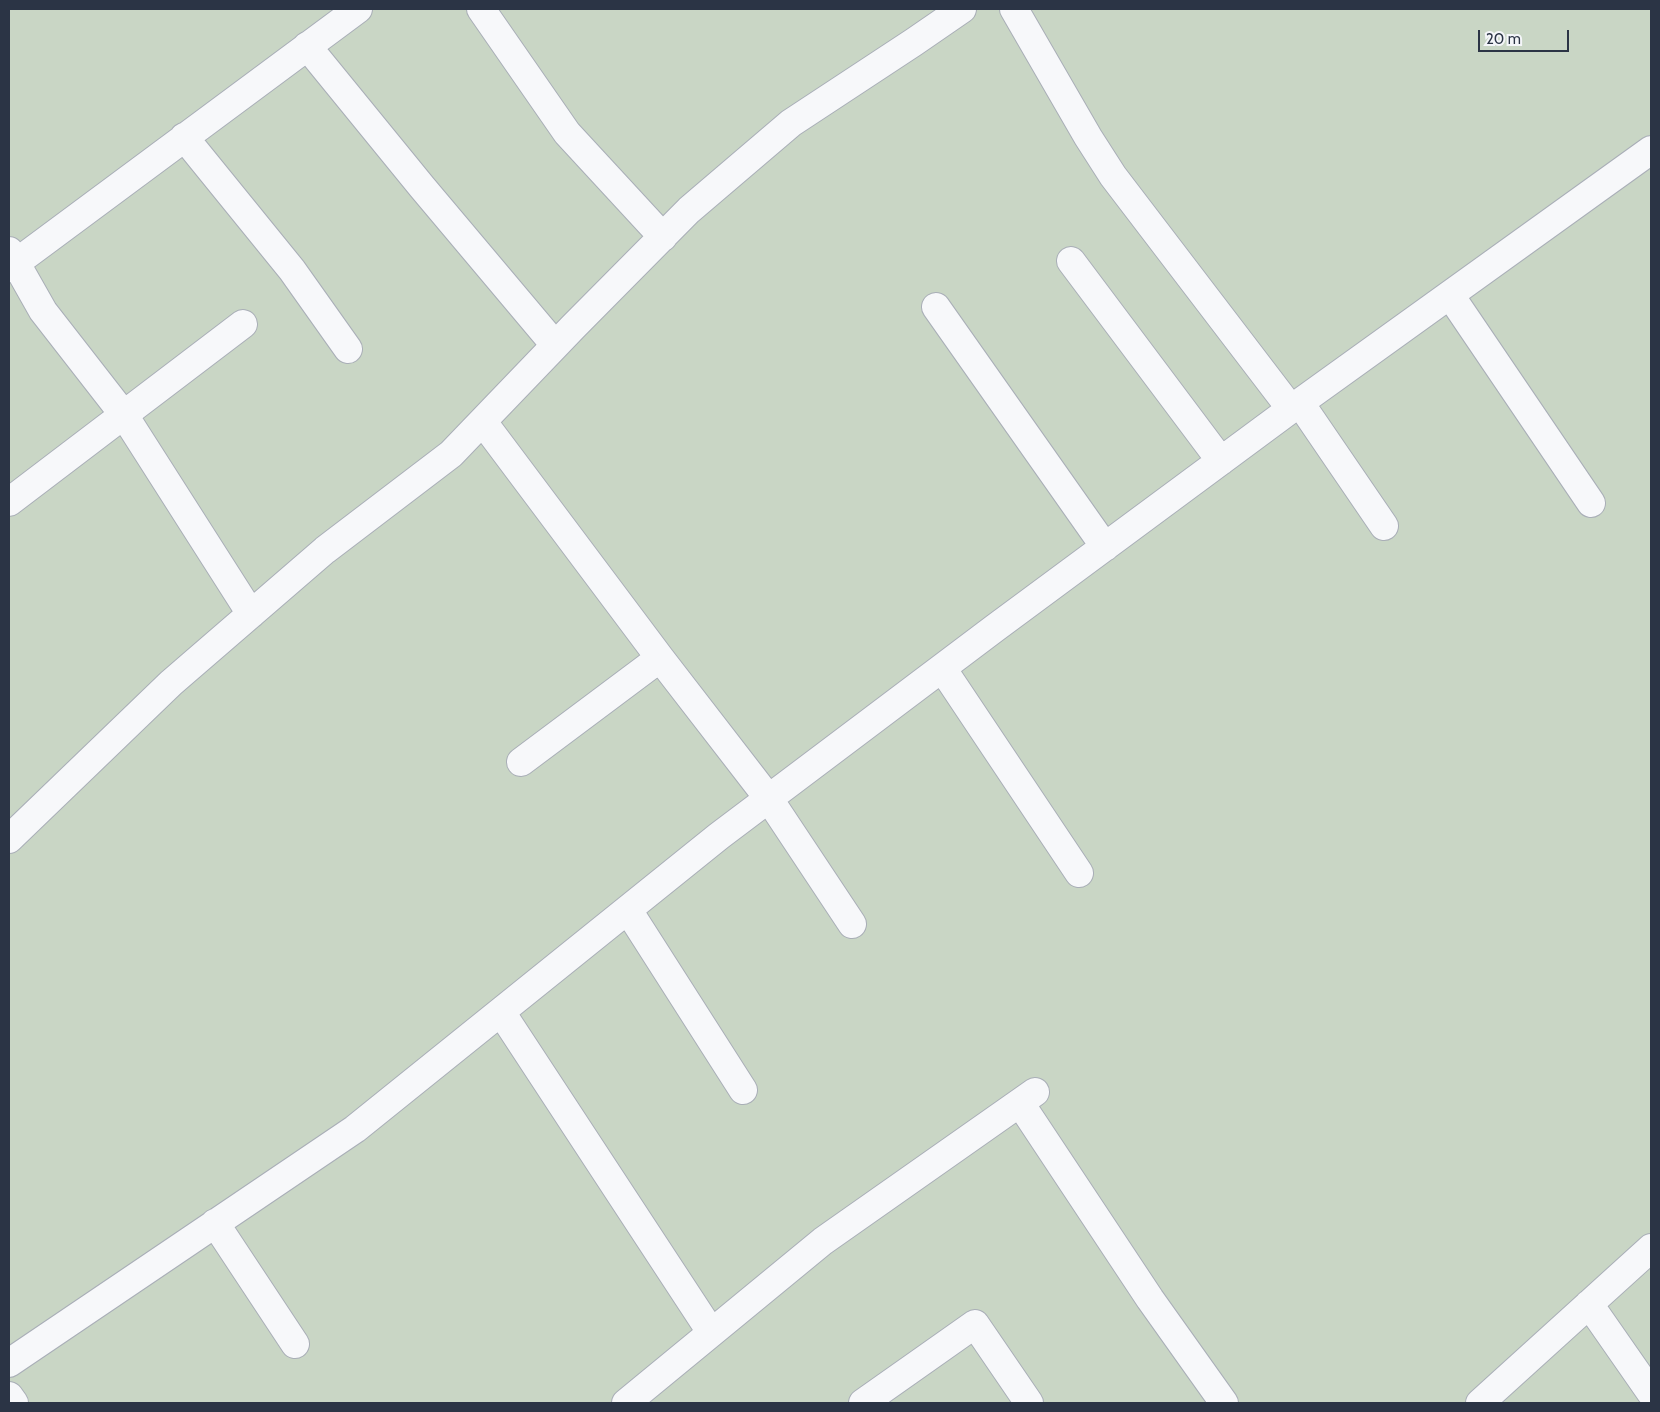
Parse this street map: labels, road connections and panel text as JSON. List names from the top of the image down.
{
  "scale_bar": "20 m"
}
